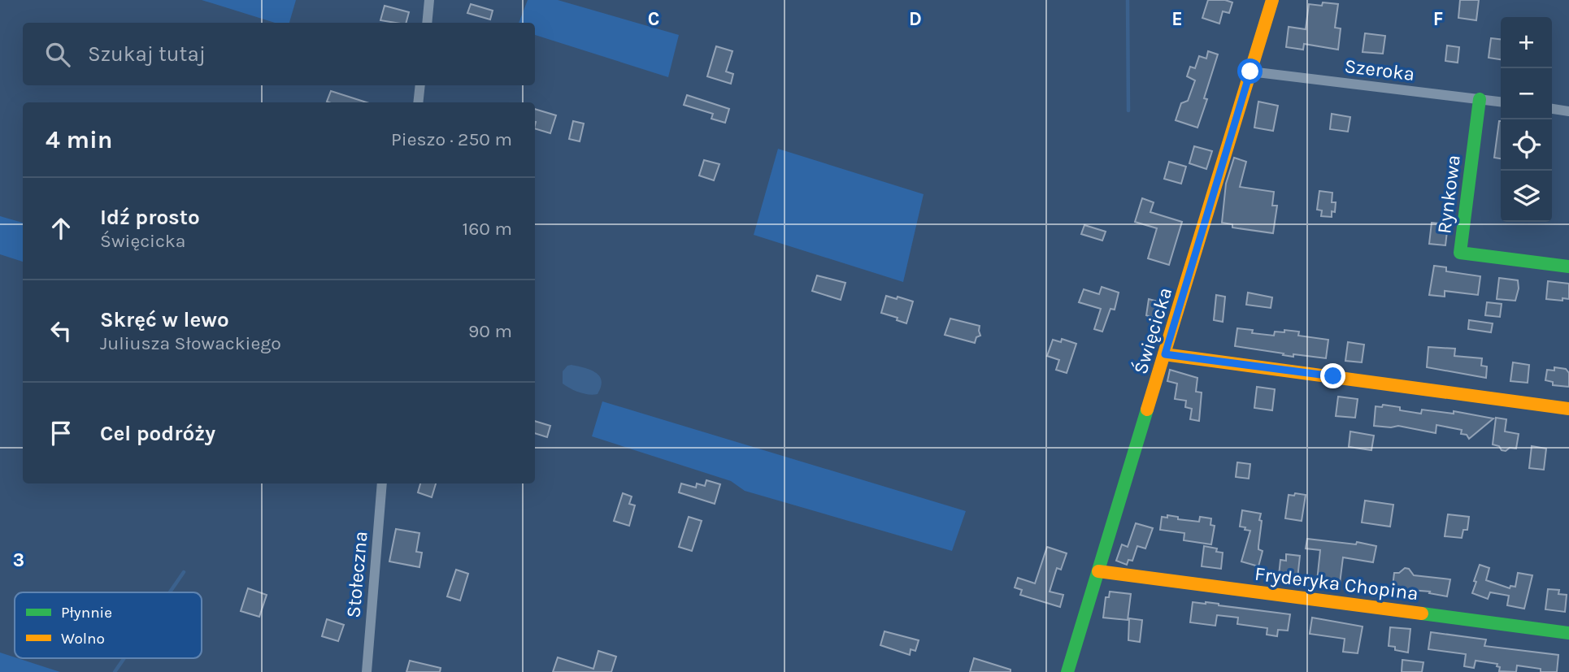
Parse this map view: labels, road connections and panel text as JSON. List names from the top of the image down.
{
  "streets": {
    "street": [
      "Szeroka",
      "Rynkowa",
      "Święcicka",
      "Stołeczna",
      "Fryderyka Chopina"
    ]
  },
  "crossings": [
    ["Szeroka", "Rynkowa"],
    ["Szeroka", "Święcicka"],
    ["Święcicka", "Fryderyka Chopina"]
  ],
  "legend": ["Płynnie", "Wolno"],
  "page": {
    "map_buttons": ["+", "−"],
    "search": "Szukaj tutaj",
    "heading": ["4 min", "Pieszo · 250 m"],
    "list": [
      ["Idź prosto", "Święcicka", "160 m"],
      ["Skręć w lewo", "Juliusza Słowackiego", "90 m"],
      "Cel podróży"
    ]
  },
  "grid": {
    "columns": [
      "C",
      "D",
      "E",
      "F"
    ],
    "rows": ["3"]
  }
}
